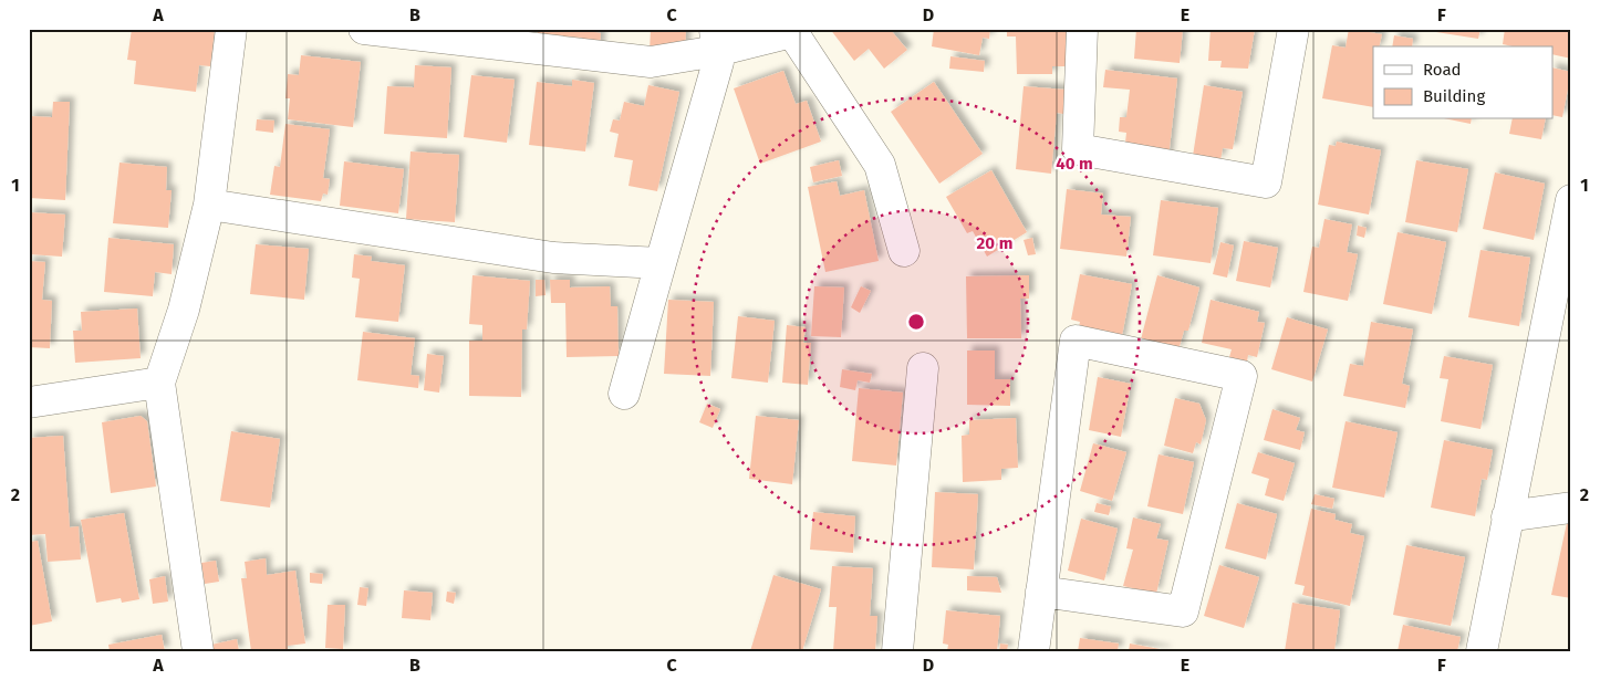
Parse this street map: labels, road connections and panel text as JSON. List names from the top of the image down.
{
  "legend": ["Road", "Building"],
  "grid": {
    "columns": [
      "A",
      "B",
      "C",
      "D",
      "E",
      "F"
    ],
    "rows": ["1", "2"]
  },
  "rings": ["40 m", "20 m"]
}
